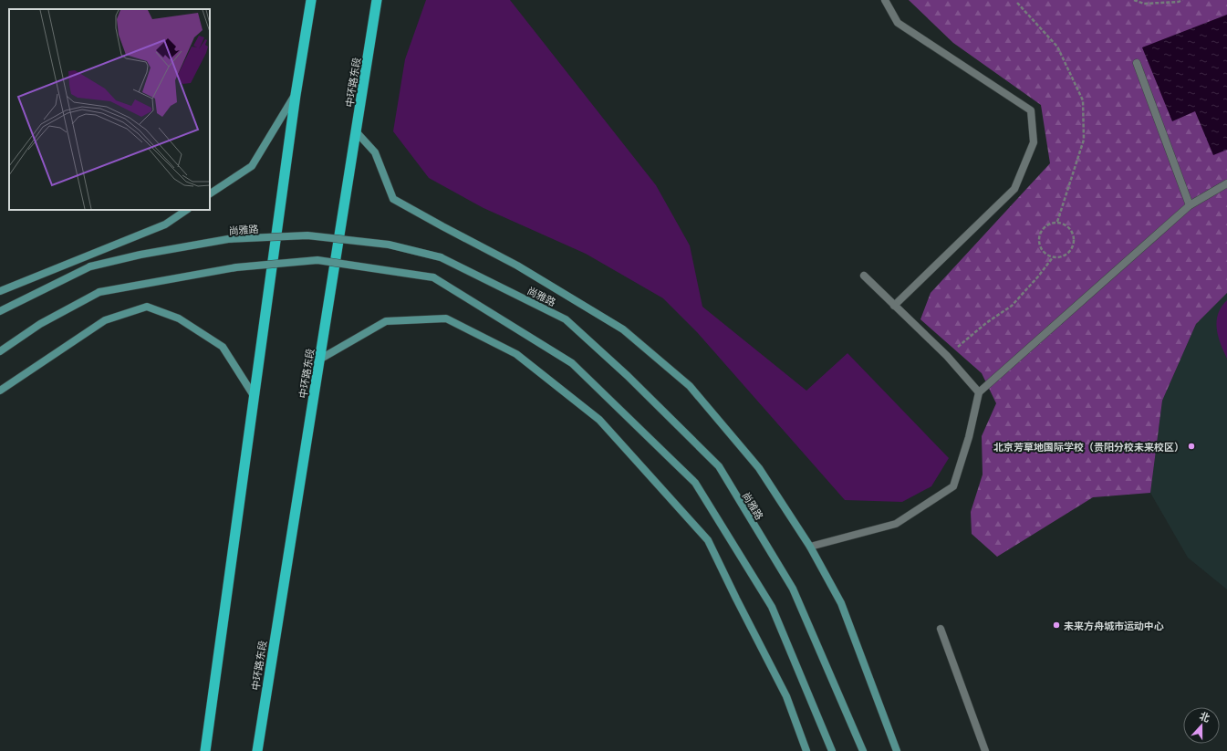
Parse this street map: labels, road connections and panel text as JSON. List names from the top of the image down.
{
  "streets": {
    "highway": ["中环路东段"],
    "main road": ["尚雅路"]
  },
  "places": ["北京芳草地国际学校（贵阳分校未来校区）", "未来方舟城市运动中心"],
  "north": "top"
}
